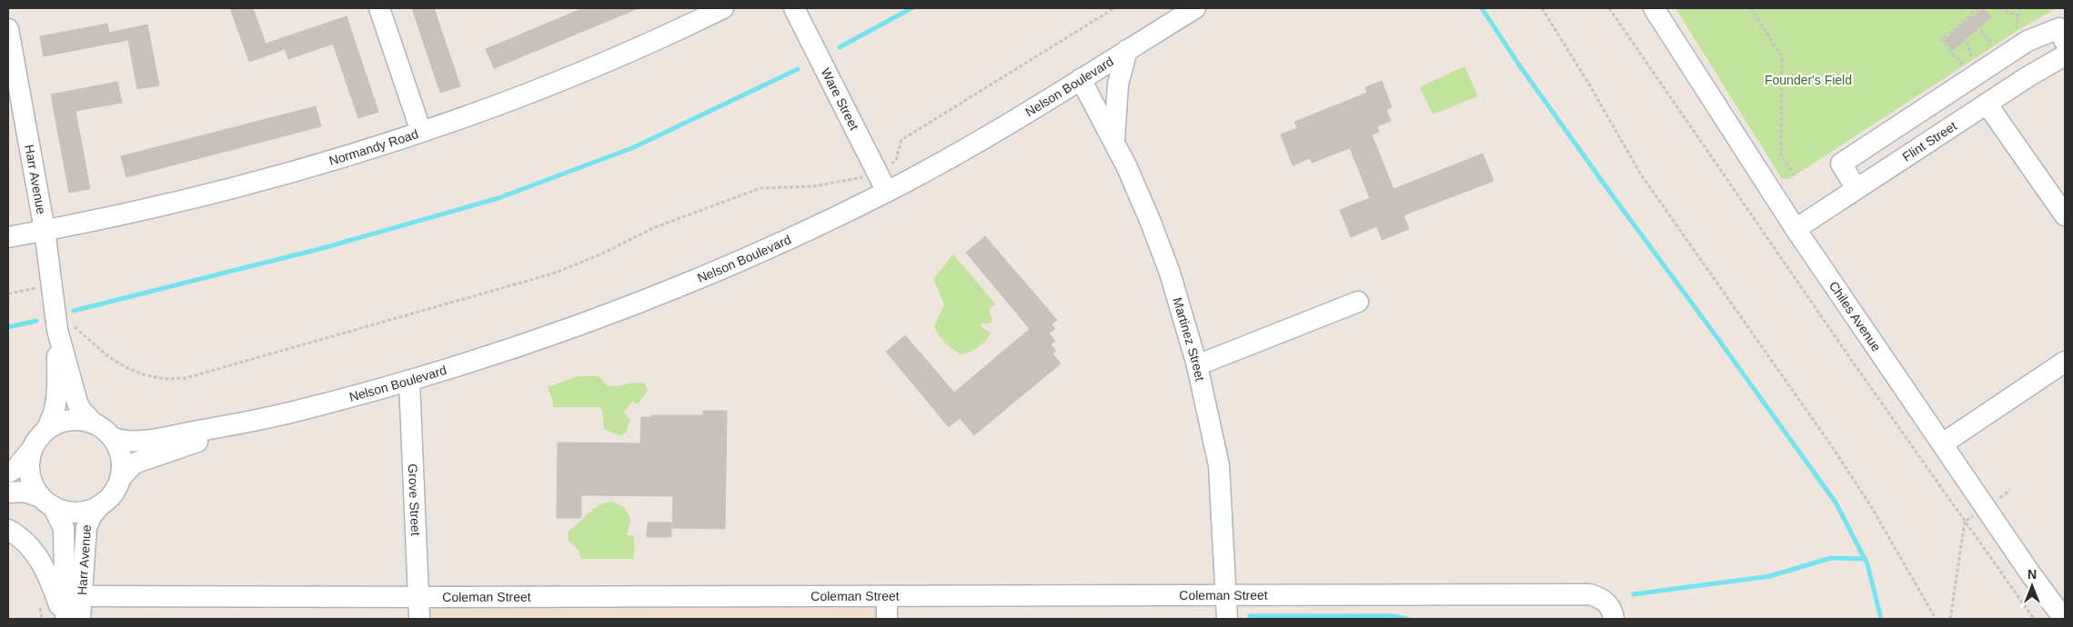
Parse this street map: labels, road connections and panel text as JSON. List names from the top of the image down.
{
  "streets": {
    "street": [
      "Nelson Boulevard",
      "Ware Street",
      "Flint Street",
      "Normandy Road",
      "Harr Avenue",
      "Chiles Avenue",
      "Martinez Street",
      "Grove Street",
      "Coleman Street"
    ]
  },
  "crossings": [
    ["Nelson Boulevard", "Ware Street"],
    ["Nelson Boulevard", "Harr Avenue"],
    ["Nelson Boulevard", "Martinez Street"],
    ["Nelson Boulevard", "Grove Street"],
    ["Flint Street", "Chiles Avenue"],
    ["Normandy Road", "Harr Avenue"],
    ["Harr Avenue", "Coleman Street"],
    ["Martinez Street", "Coleman Street"],
    ["Grove Street", "Coleman Street"]
  ],
  "parks": ["Founder's Field"],
  "north": "top"
}
